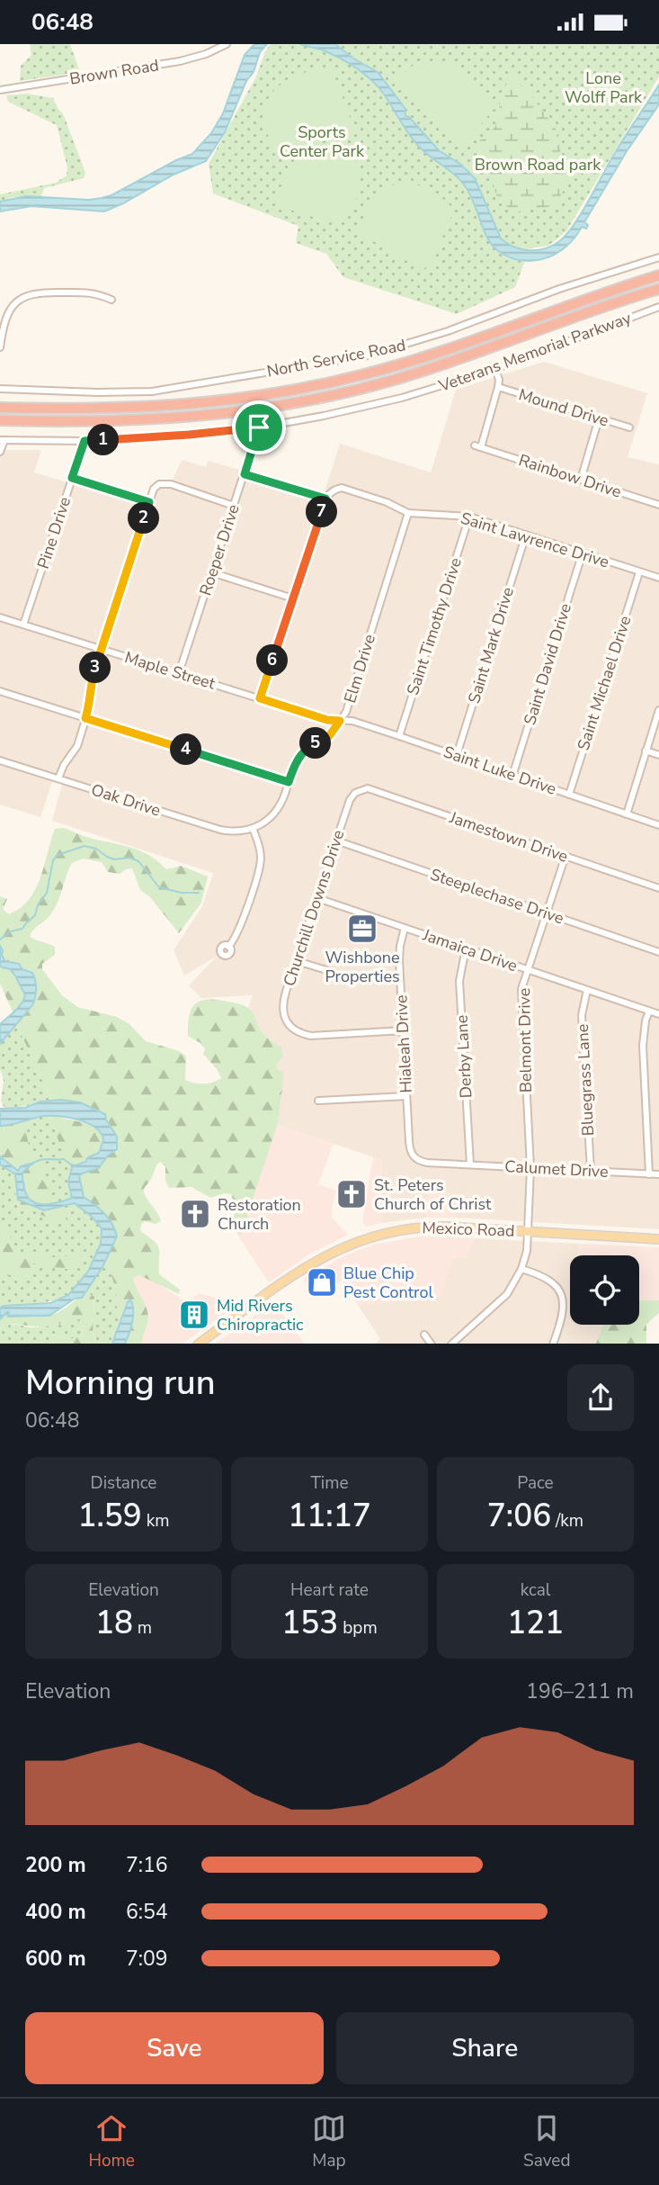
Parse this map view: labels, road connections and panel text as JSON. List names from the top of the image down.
{
  "streets": {
    "main road": ["Mexico Road"],
    "street": [
      "Brown Road",
      "Veterans Memorial Parkway",
      "North Service Road",
      "Mound Drive",
      "Rainbow Drive",
      "Pine Drive",
      "Saint Lawrence Drive",
      "Roeper Drive",
      "Saint Timothy Drive",
      "Saint Mark Drive",
      "Saint David Drive",
      "Elm Drive",
      "Maple Street",
      "Saint Michael Drive",
      "Saint Luke Drive",
      "Oak Drive",
      "Jamestown Drive",
      "Steeplechase Drive",
      "Churchill Downs Drive",
      "Jamaica Drive",
      "Belmont Drive",
      "Hialeah Drive",
      "Derby Lane",
      "Bluegrass Lane",
      "Calumet Drive"
    ]
  },
  "crossings": [
    ["Veterans Memorial Parkway", "Pine Drive"],
    ["Veterans Memorial Parkway", "Roeper Drive"],
    ["Mound Drive", "Rainbow Drive"],
    ["Pine Drive", "Maple Street"],
    ["Saint Lawrence Drive", "Saint Timothy Drive"],
    ["Saint Lawrence Drive", "Saint Mark Drive"],
    ["Saint Lawrence Drive", "Saint David Drive"],
    ["Saint Lawrence Drive", "Elm Drive"],
    ["Saint Lawrence Drive", "Saint Michael Drive"],
    ["Roeper Drive", "Maple Street"],
    ["Saint Timothy Drive", "Saint Luke Drive"],
    ["Saint Mark Drive", "Saint Luke Drive"],
    ["Saint David Drive", "Saint Luke Drive"],
    ["Elm Drive", "Maple Street"],
    ["Elm Drive", "Saint Luke Drive"],
    ["Elm Drive", "Oak Drive"],
    ["Maple Street", "Saint Luke Drive"],
    ["Saint Michael Drive", "Saint Luke Drive"],
    ["Jamestown Drive", "Churchill Downs Drive"],
    ["Jamestown Drive", "Belmont Drive"],
    ["Steeplechase Drive", "Churchill Downs Drive"],
    ["Steeplechase Drive", "Belmont Drive"],
    ["Churchill Downs Drive", "Jamaica Drive"],
    ["Churchill Downs Drive", "Hialeah Drive"],
    ["Jamaica Drive", "Belmont Drive"],
    ["Jamaica Drive", "Hialeah Drive"],
    ["Jamaica Drive", "Derby Lane"],
    ["Jamaica Drive", "Bluegrass Lane"],
    ["Belmont Drive", "Calumet Drive"],
    ["Belmont Drive", "Mexico Road"],
    ["Hialeah Drive", "Calumet Drive"],
    ["Derby Lane", "Calumet Drive"],
    ["Bluegrass Lane", "Calumet Drive"]
  ],
  "parks": ["Lone Wolff Park", "Sports Center Park", "Brown Road park"],
  "places": {
    "office": ["Wishbone Properties"],
    "church": ["St. Peters Church of Christ", "Restoration Church"],
    "shop": ["Blue Chip Pest Control"],
    "building": ["Mid Rivers Chiropractic"]
  },
  "page": {
    "status": "06:48",
    "pins": [
      "1",
      "7",
      "2",
      "6",
      "3",
      "5",
      "4"
    ],
    "heading": ["Morning run", "06:48"],
    "stats": [
      ["Distance", "1.59 km"],
      ["Time", "11:17"],
      ["Pace", "7:06 /km"],
      ["Elevation", "18 m"],
      ["Heart rate", "153 bpm"],
      ["kcal", "121"]
    ],
    "chart": ["Elevation", "196–211 m"],
    "list": [
      {
        "name": "200 m",
        "note": "7:16"
      },
      {
        "name": "400 m",
        "note": "6:54"
      },
      {
        "name": "600 m",
        "note": "7:09"
      }
    ],
    "buttons": ["Save", "Share"],
    "tabs": ["Home", "Map", "Saved"]
  }
}
